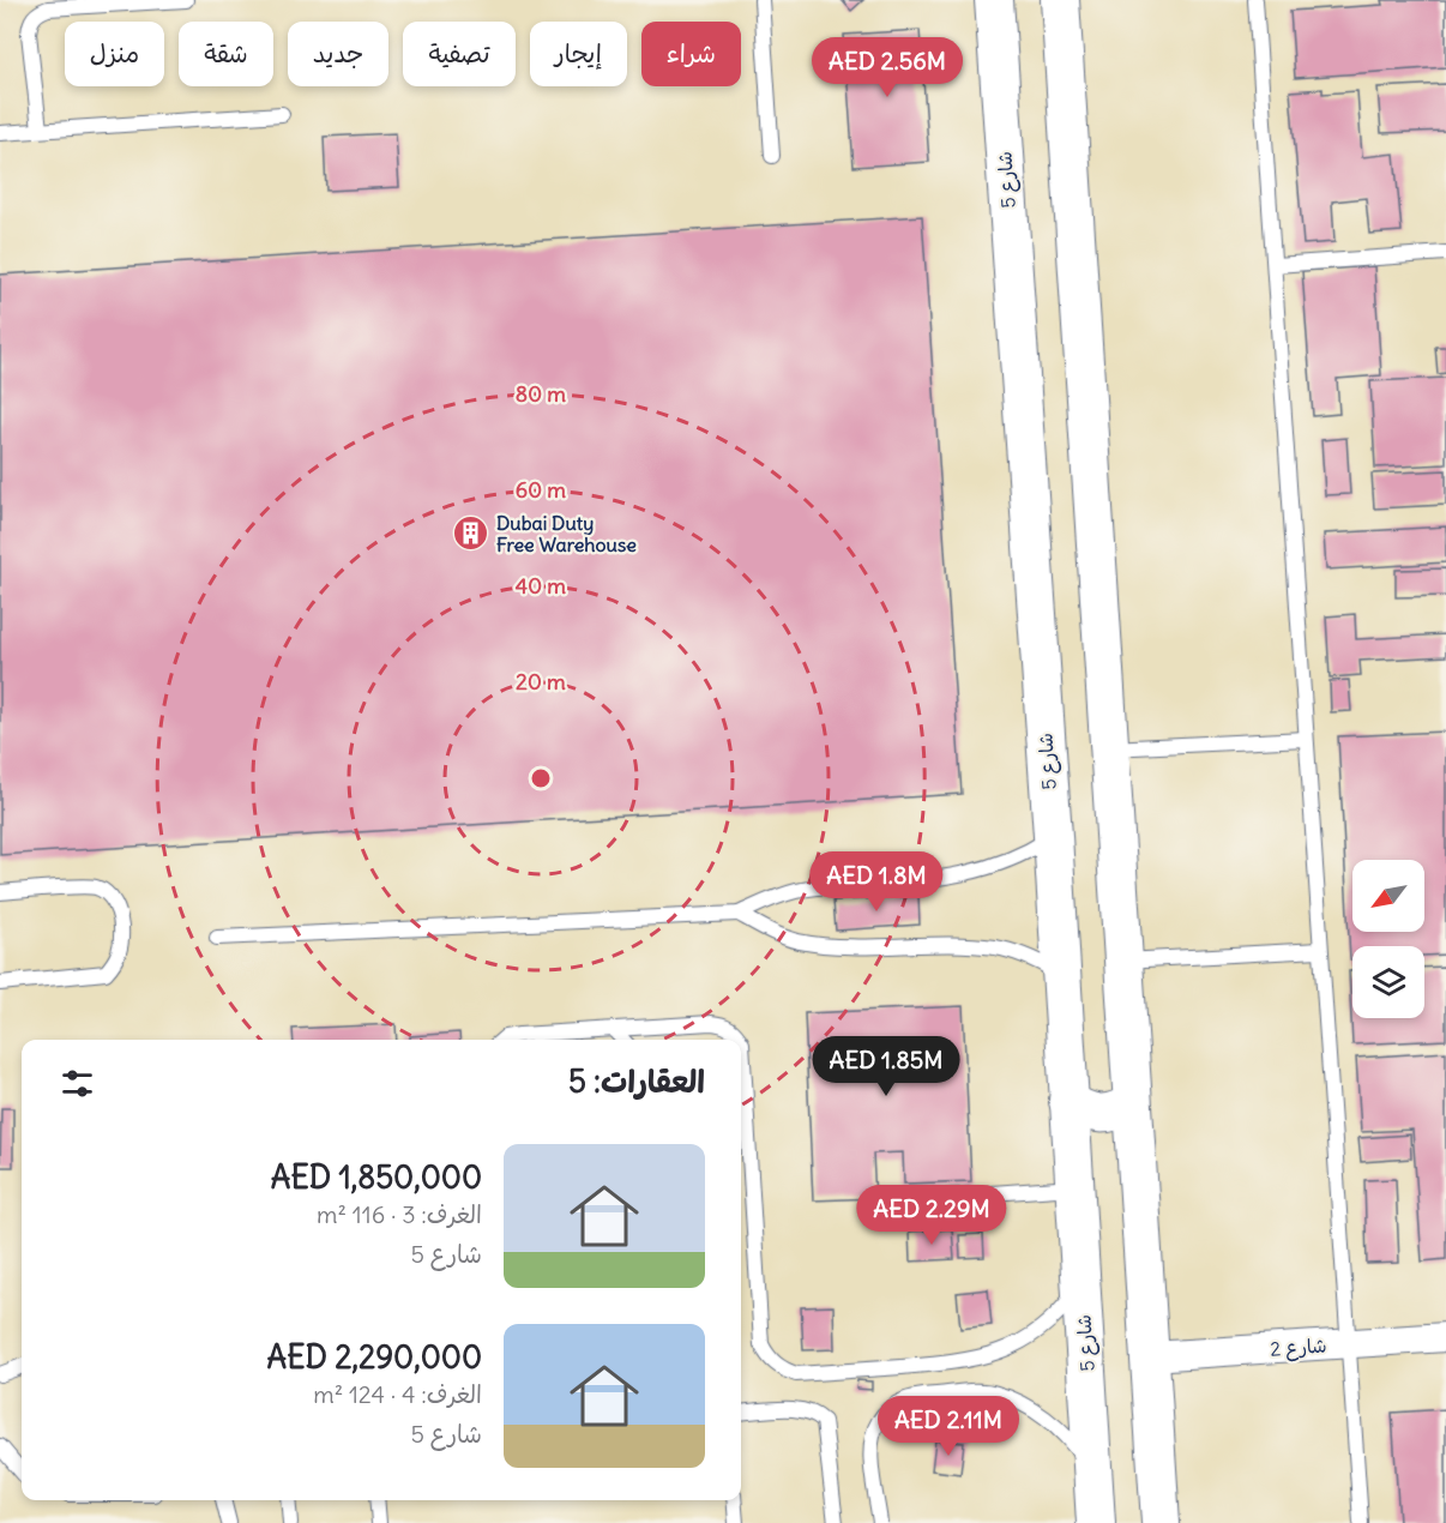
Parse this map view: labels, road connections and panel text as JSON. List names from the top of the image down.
{
  "streets": {
    "street": ["شارع 5", "شارع 2"]
  },
  "places": {
    "building": ["Dubai Duty Free Warehouse"]
  },
  "north": "bottom left",
  "page": {
    "chip": [
      "شراء",
      "إيجار",
      "تصفية",
      "جديد",
      "شقة",
      "منزل"
    ],
    "price": [
      "AED 2.56M",
      "AED 1.8M",
      "AED 1.85M",
      "AED 2.29M",
      "AED 2.11M"
    ],
    "heading": "العقارات: 5",
    "list": [
      {
        "name": "AED 1,850,000",
        "note": "الغرف: 3 · 116 m² · شارع 5"
      },
      {
        "name": "AED 2,290,000",
        "note": "الغرف: 4 · 124 m² · شارع 5"
      }
    ]
  },
  "rings": [
    "80 m",
    "60 m",
    "40 m",
    "20 m"
  ]
}
